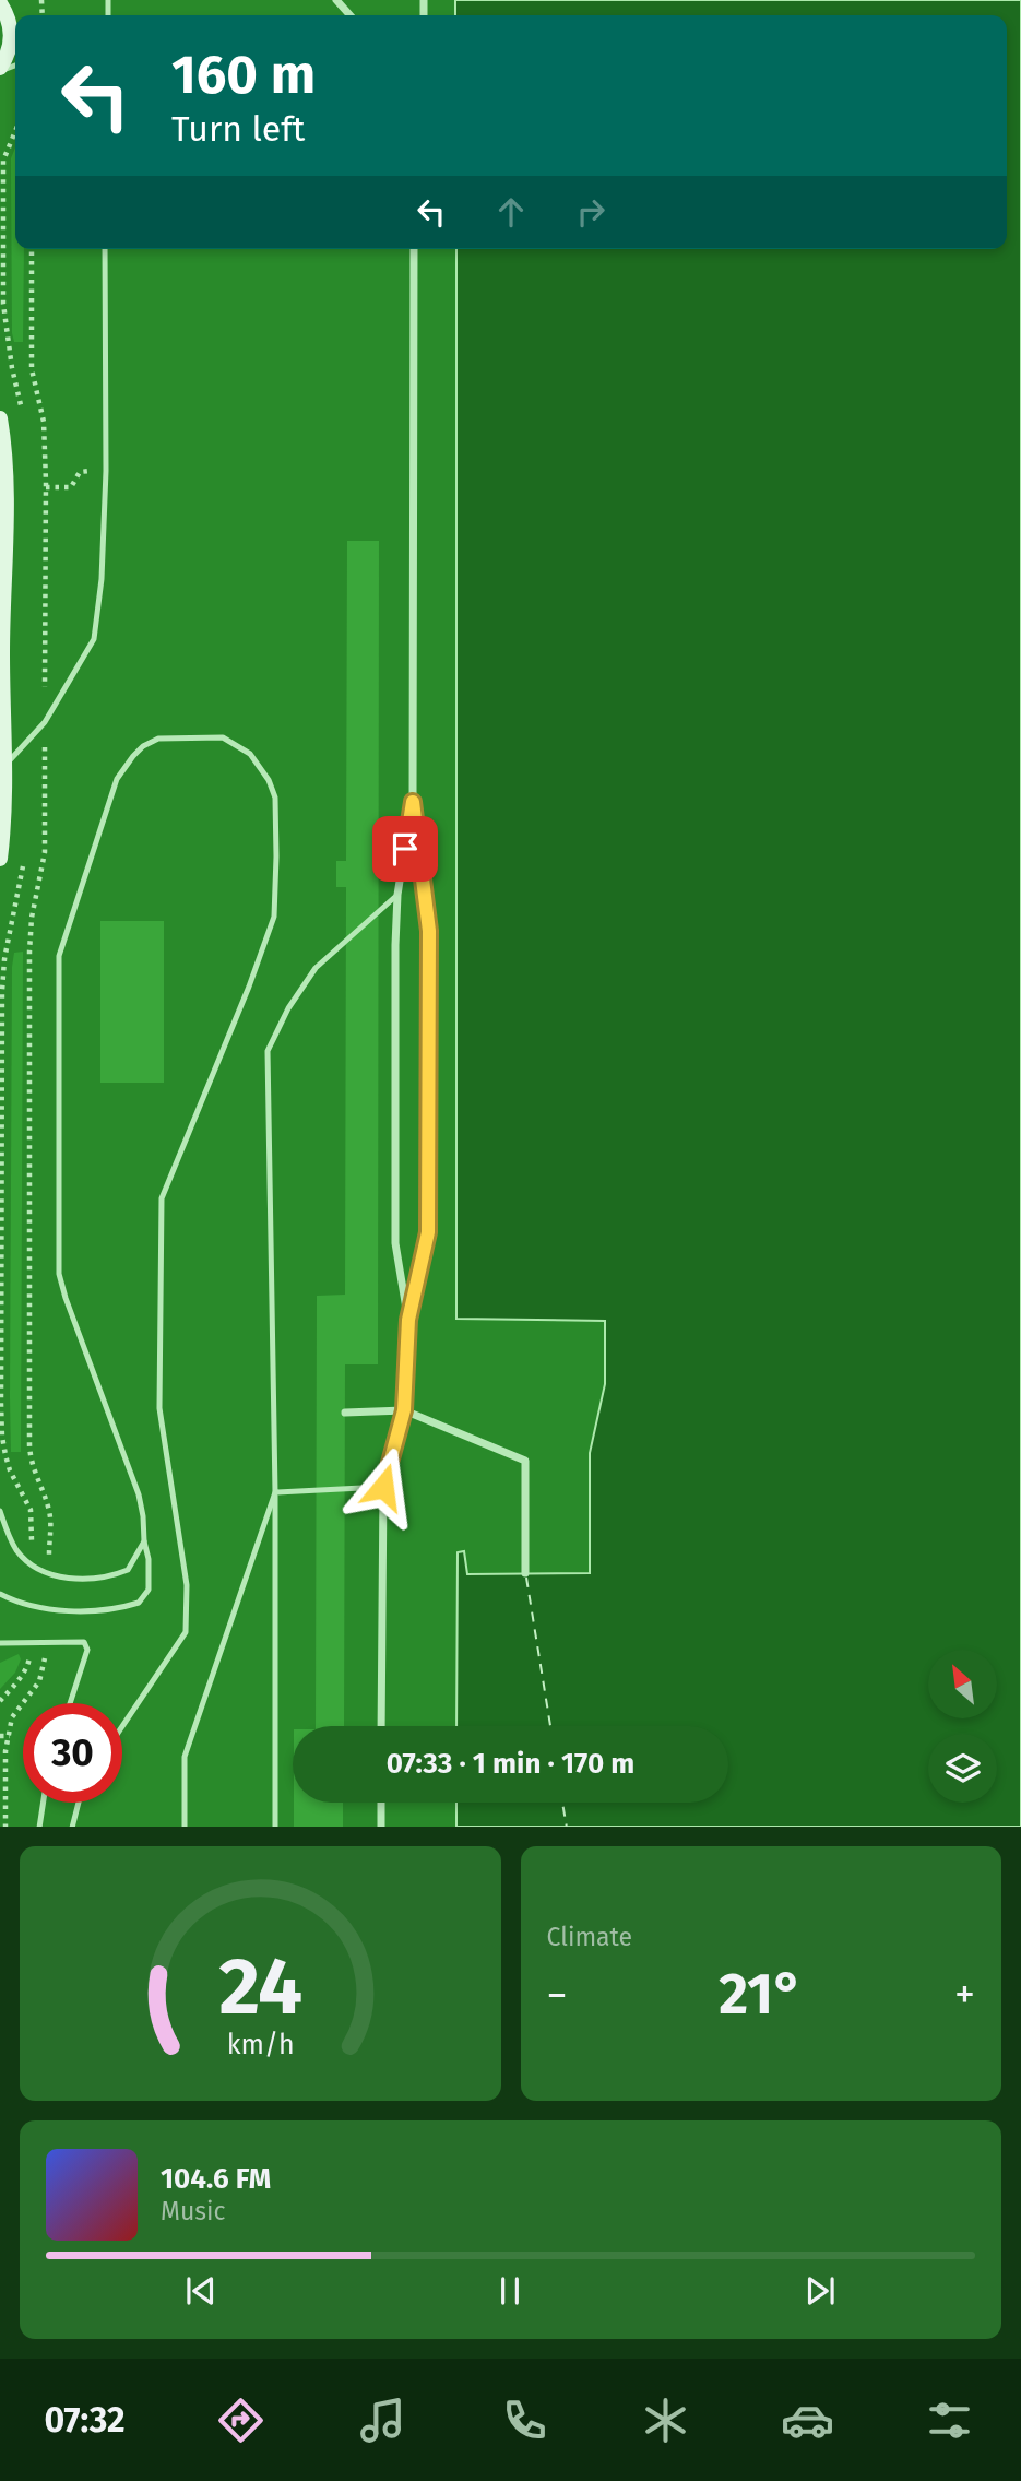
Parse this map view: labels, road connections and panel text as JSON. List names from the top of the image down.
{
  "north": "top left",
  "page": {
    "turn": ["160 m", "Turn left"],
    "limit": "30",
    "trip": "07:33 · 1 min · 170 m",
    "tile": "Climate",
    "heat": ["−", "21°", "+"],
    "song": ["104.6 FM", "Music"],
    "tabs": "07:32",
    "gauge": ["24", "km/h"]
  }
}
